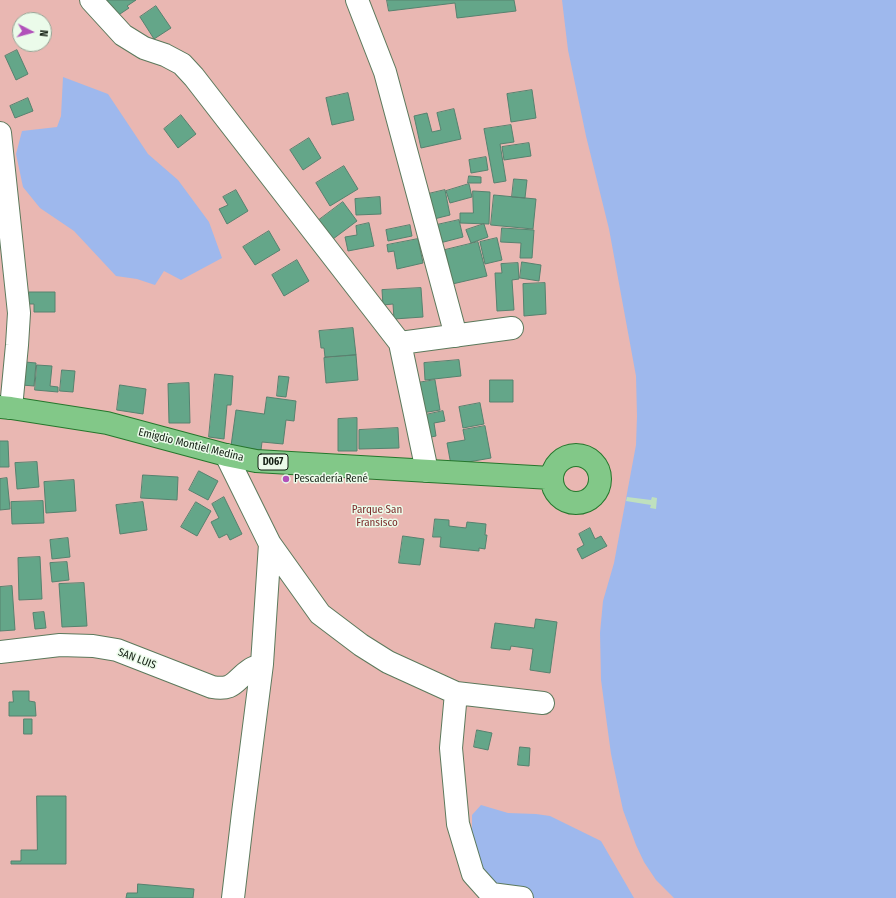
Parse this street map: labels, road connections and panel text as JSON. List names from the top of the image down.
{
  "streets": {
    "main road": ["Emigdio Montiel Medina", "D067"],
    "street": ["SAN LUIS"]
  },
  "parks": ["Parque San Fransisco"],
  "places": ["Pescadería René"],
  "north": "right"
}
